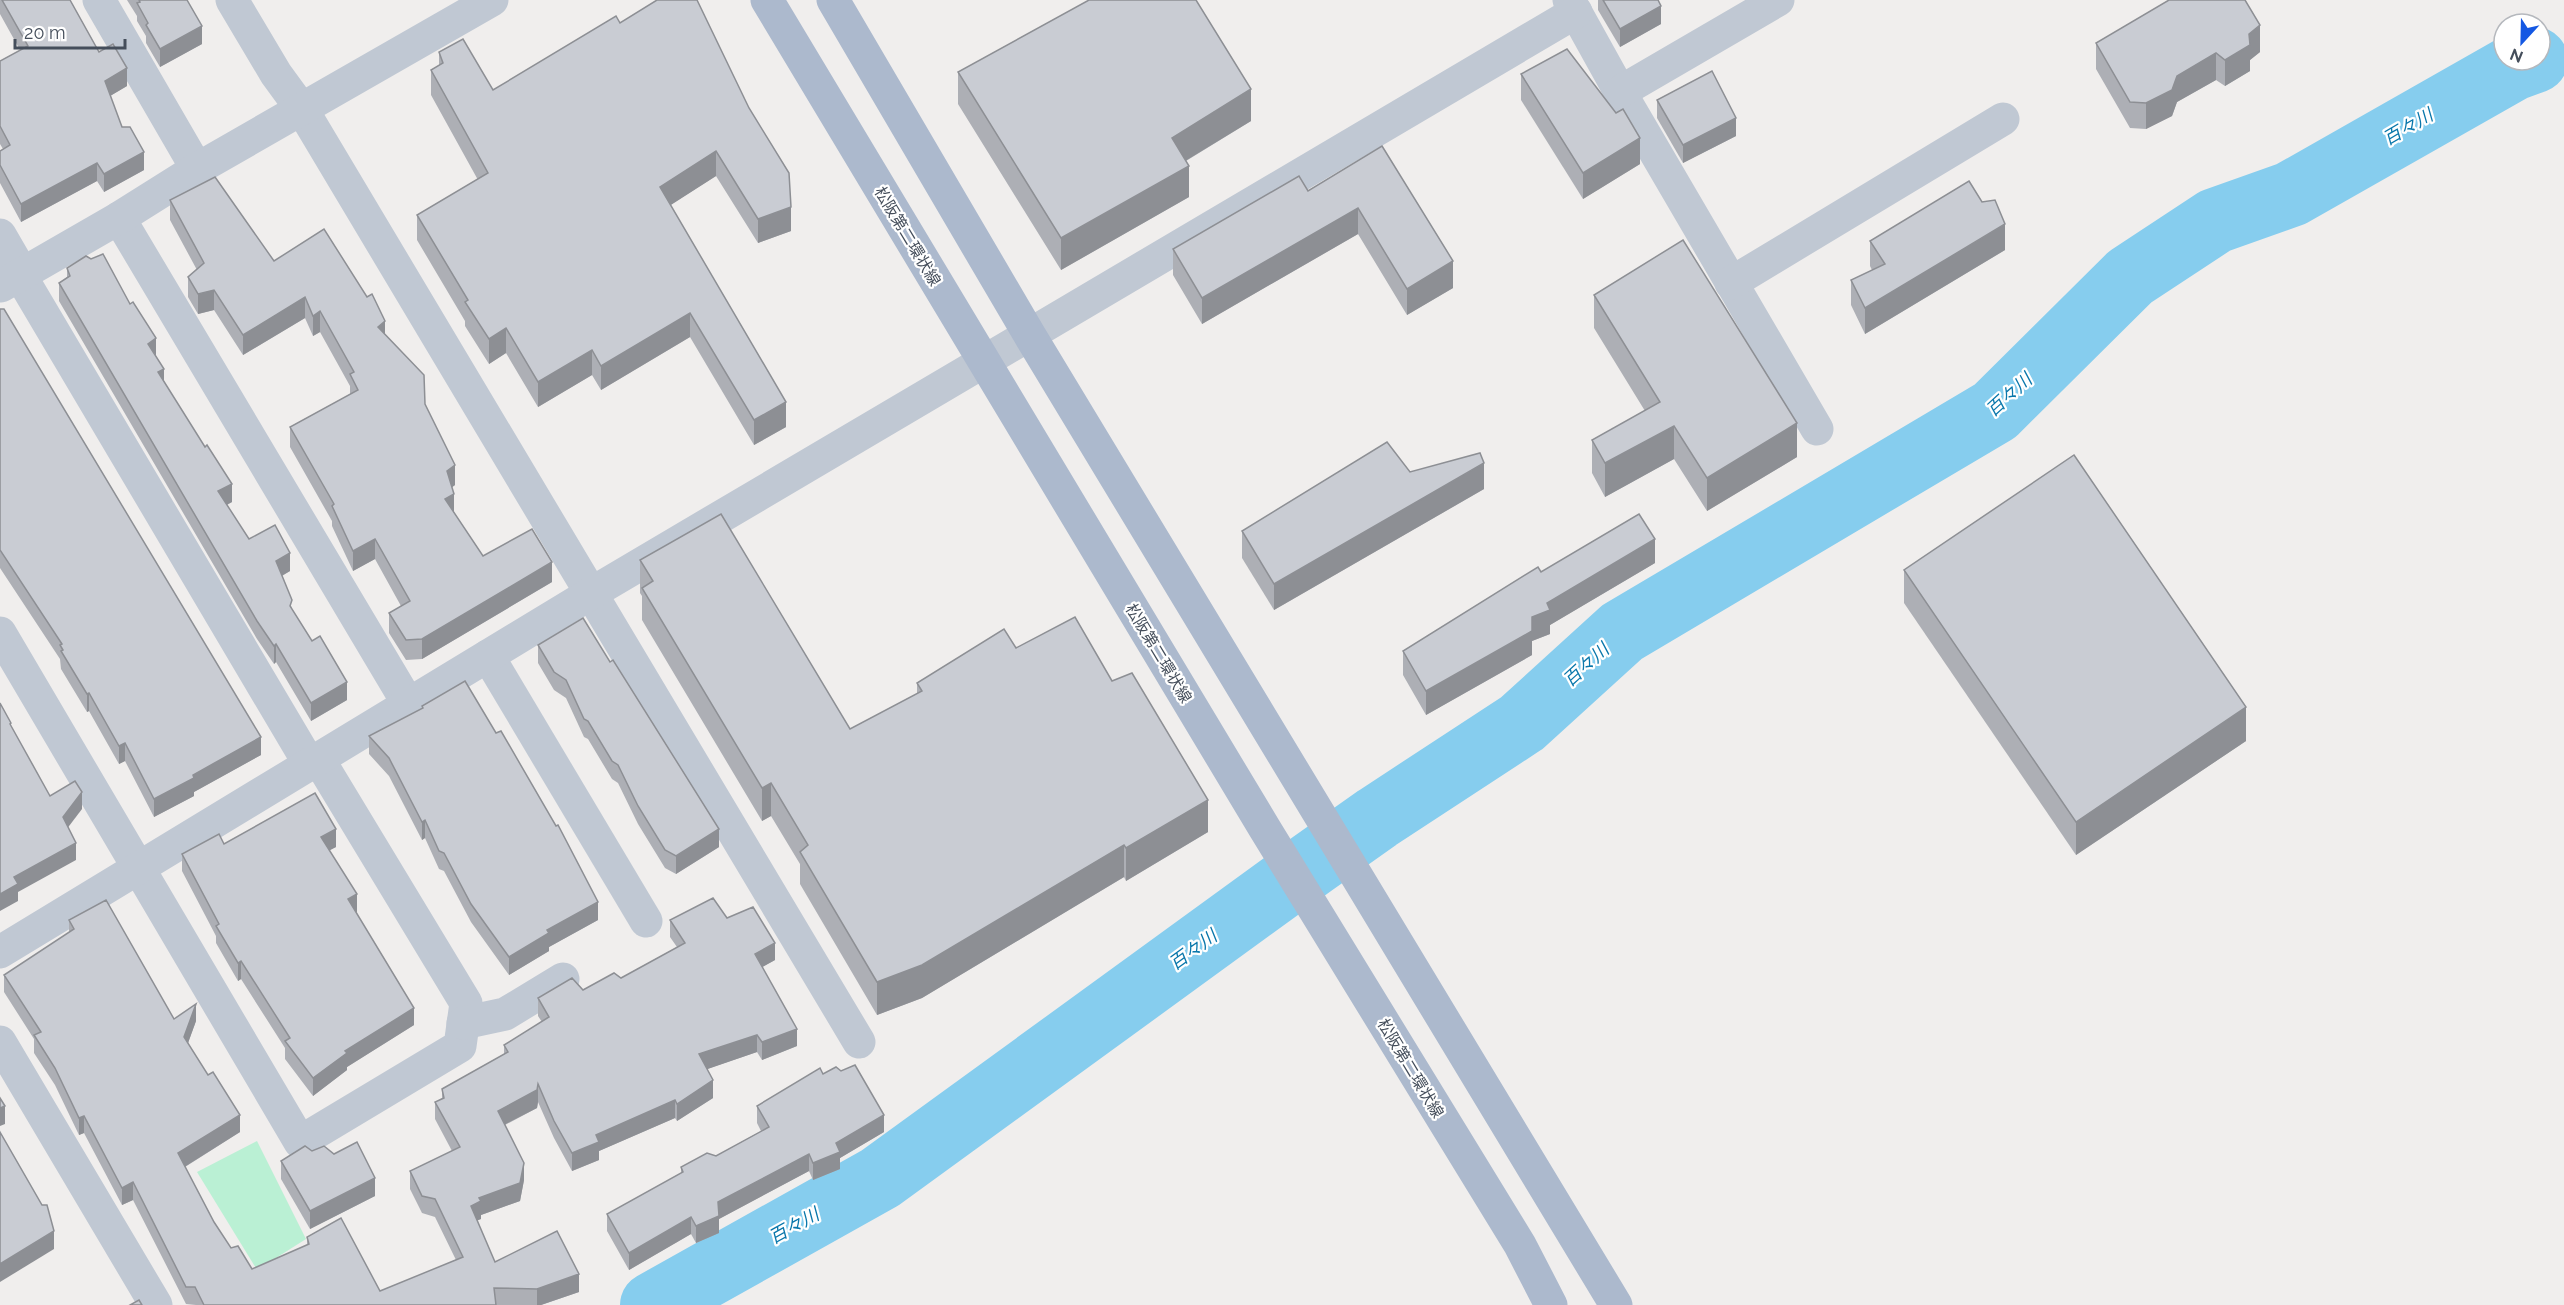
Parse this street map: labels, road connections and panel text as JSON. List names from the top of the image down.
{
  "streets": {
    "main road": ["松阪第二環状線"]
  },
  "water": ["百々川"],
  "scale_bar": "20 m",
  "north": "bottom"
}
